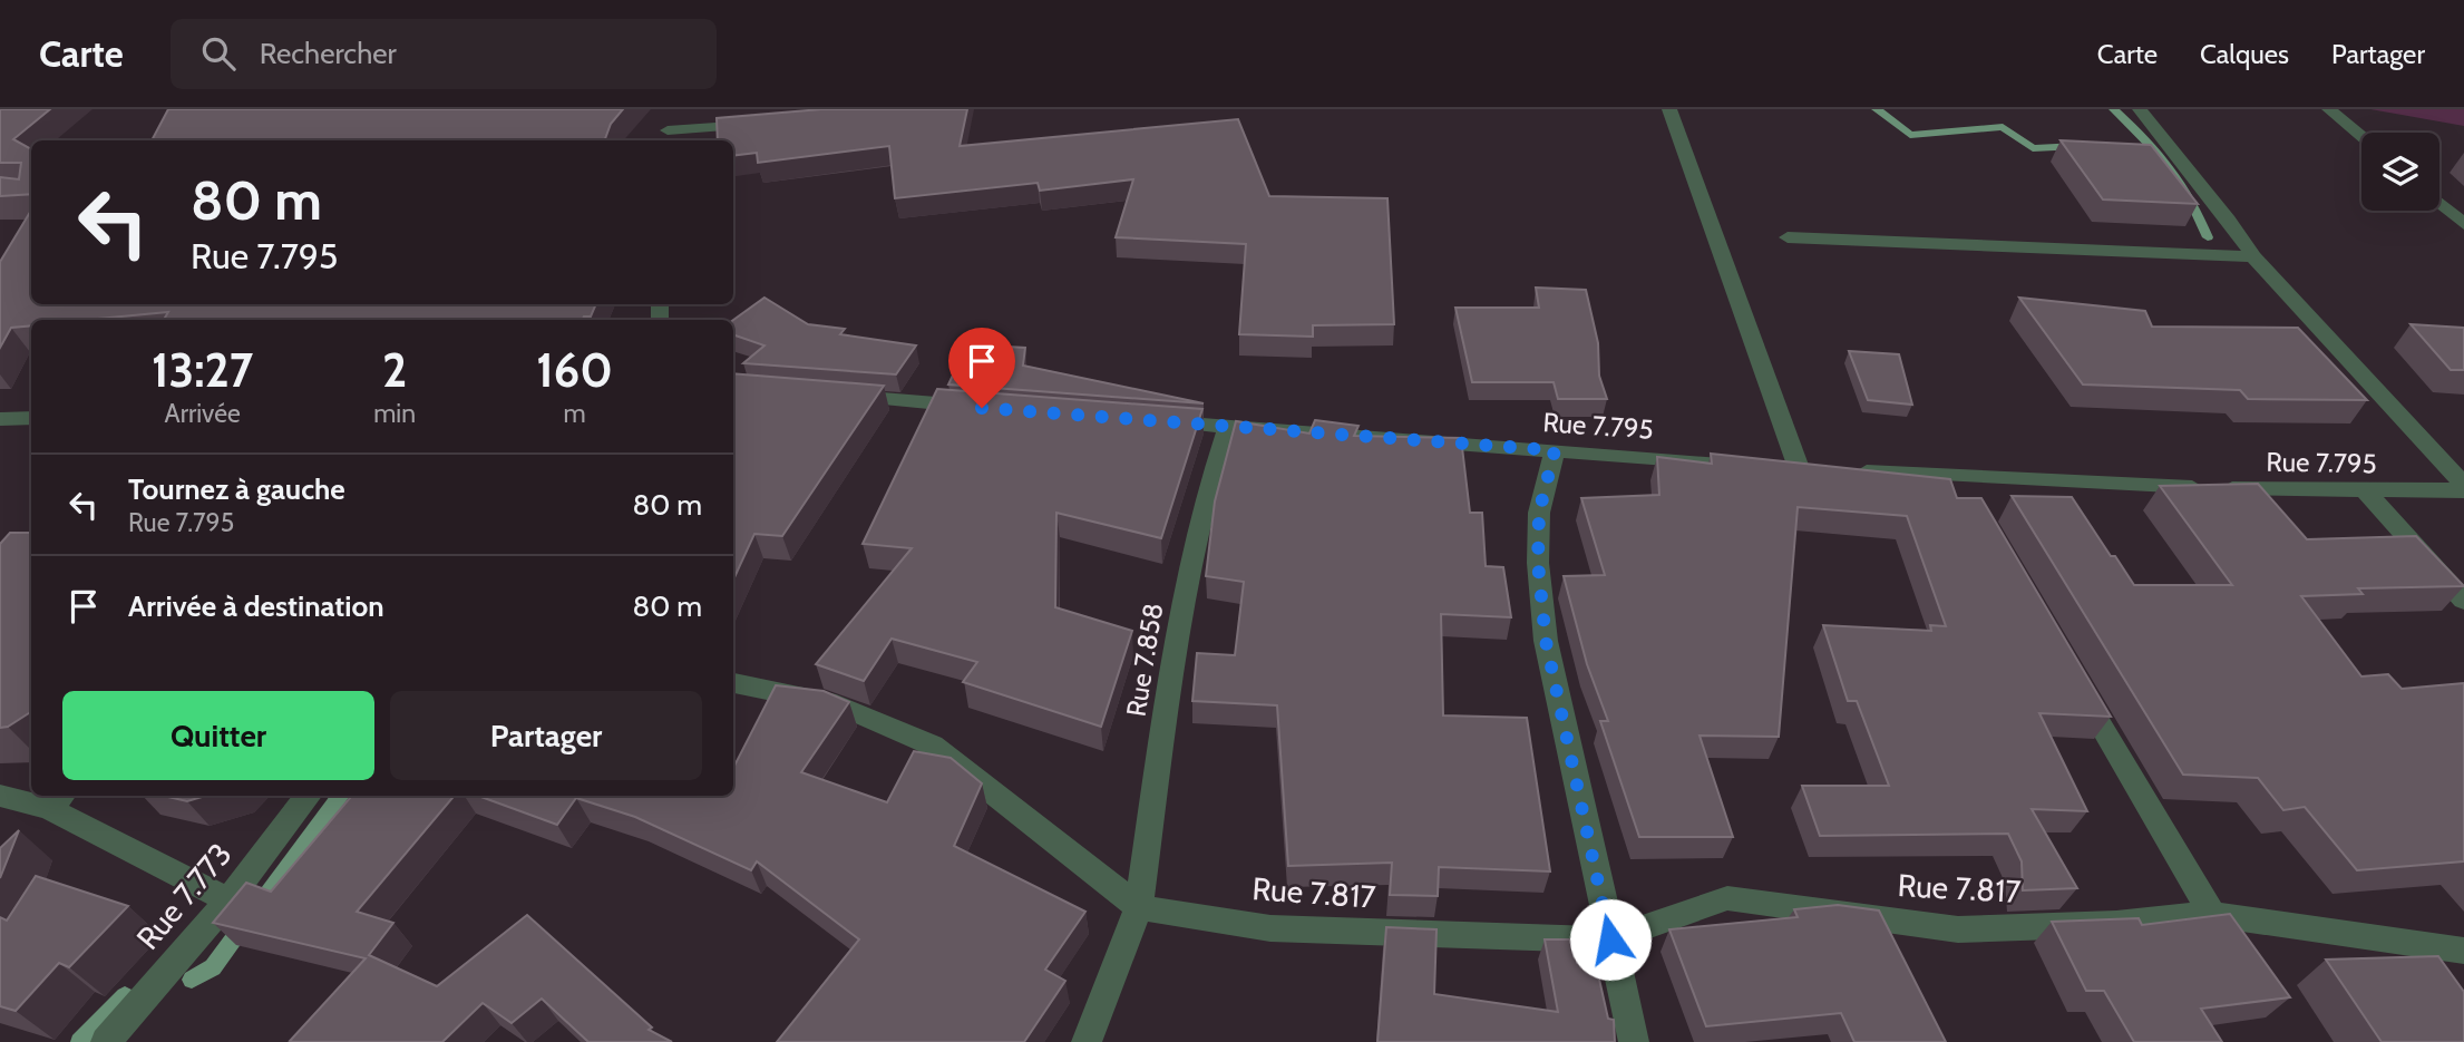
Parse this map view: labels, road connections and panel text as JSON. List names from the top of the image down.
{
  "streets": {
    "street": [
      "Rue 7.795",
      "Rue 7.858",
      "Rue 7.817",
      "Rue 7.773"
    ]
  },
  "crossings": [
    ["Rue 7.795", "Rue 7.858"],
    ["Rue 7.858", "Rue 7.817"]
  ],
  "page": {
    "header": "Carte",
    "search": "Rechercher",
    "nav": ["Carte", "Calques", "Partager"],
    "turn": ["80 m", "Rue 7.795"],
    "eta": [
      "13:27",
      "Arrivée",
      "2",
      "min",
      "160",
      "m"
    ],
    "list": [
      {
        "name": "Tournez à gauche",
        "note": "Rue 7.795",
        "value": "80 m"
      },
      {
        "name": "Arrivée à destination",
        "value": "80 m"
      }
    ],
    "buttons": ["Quitter", "Partager"]
  }
}
